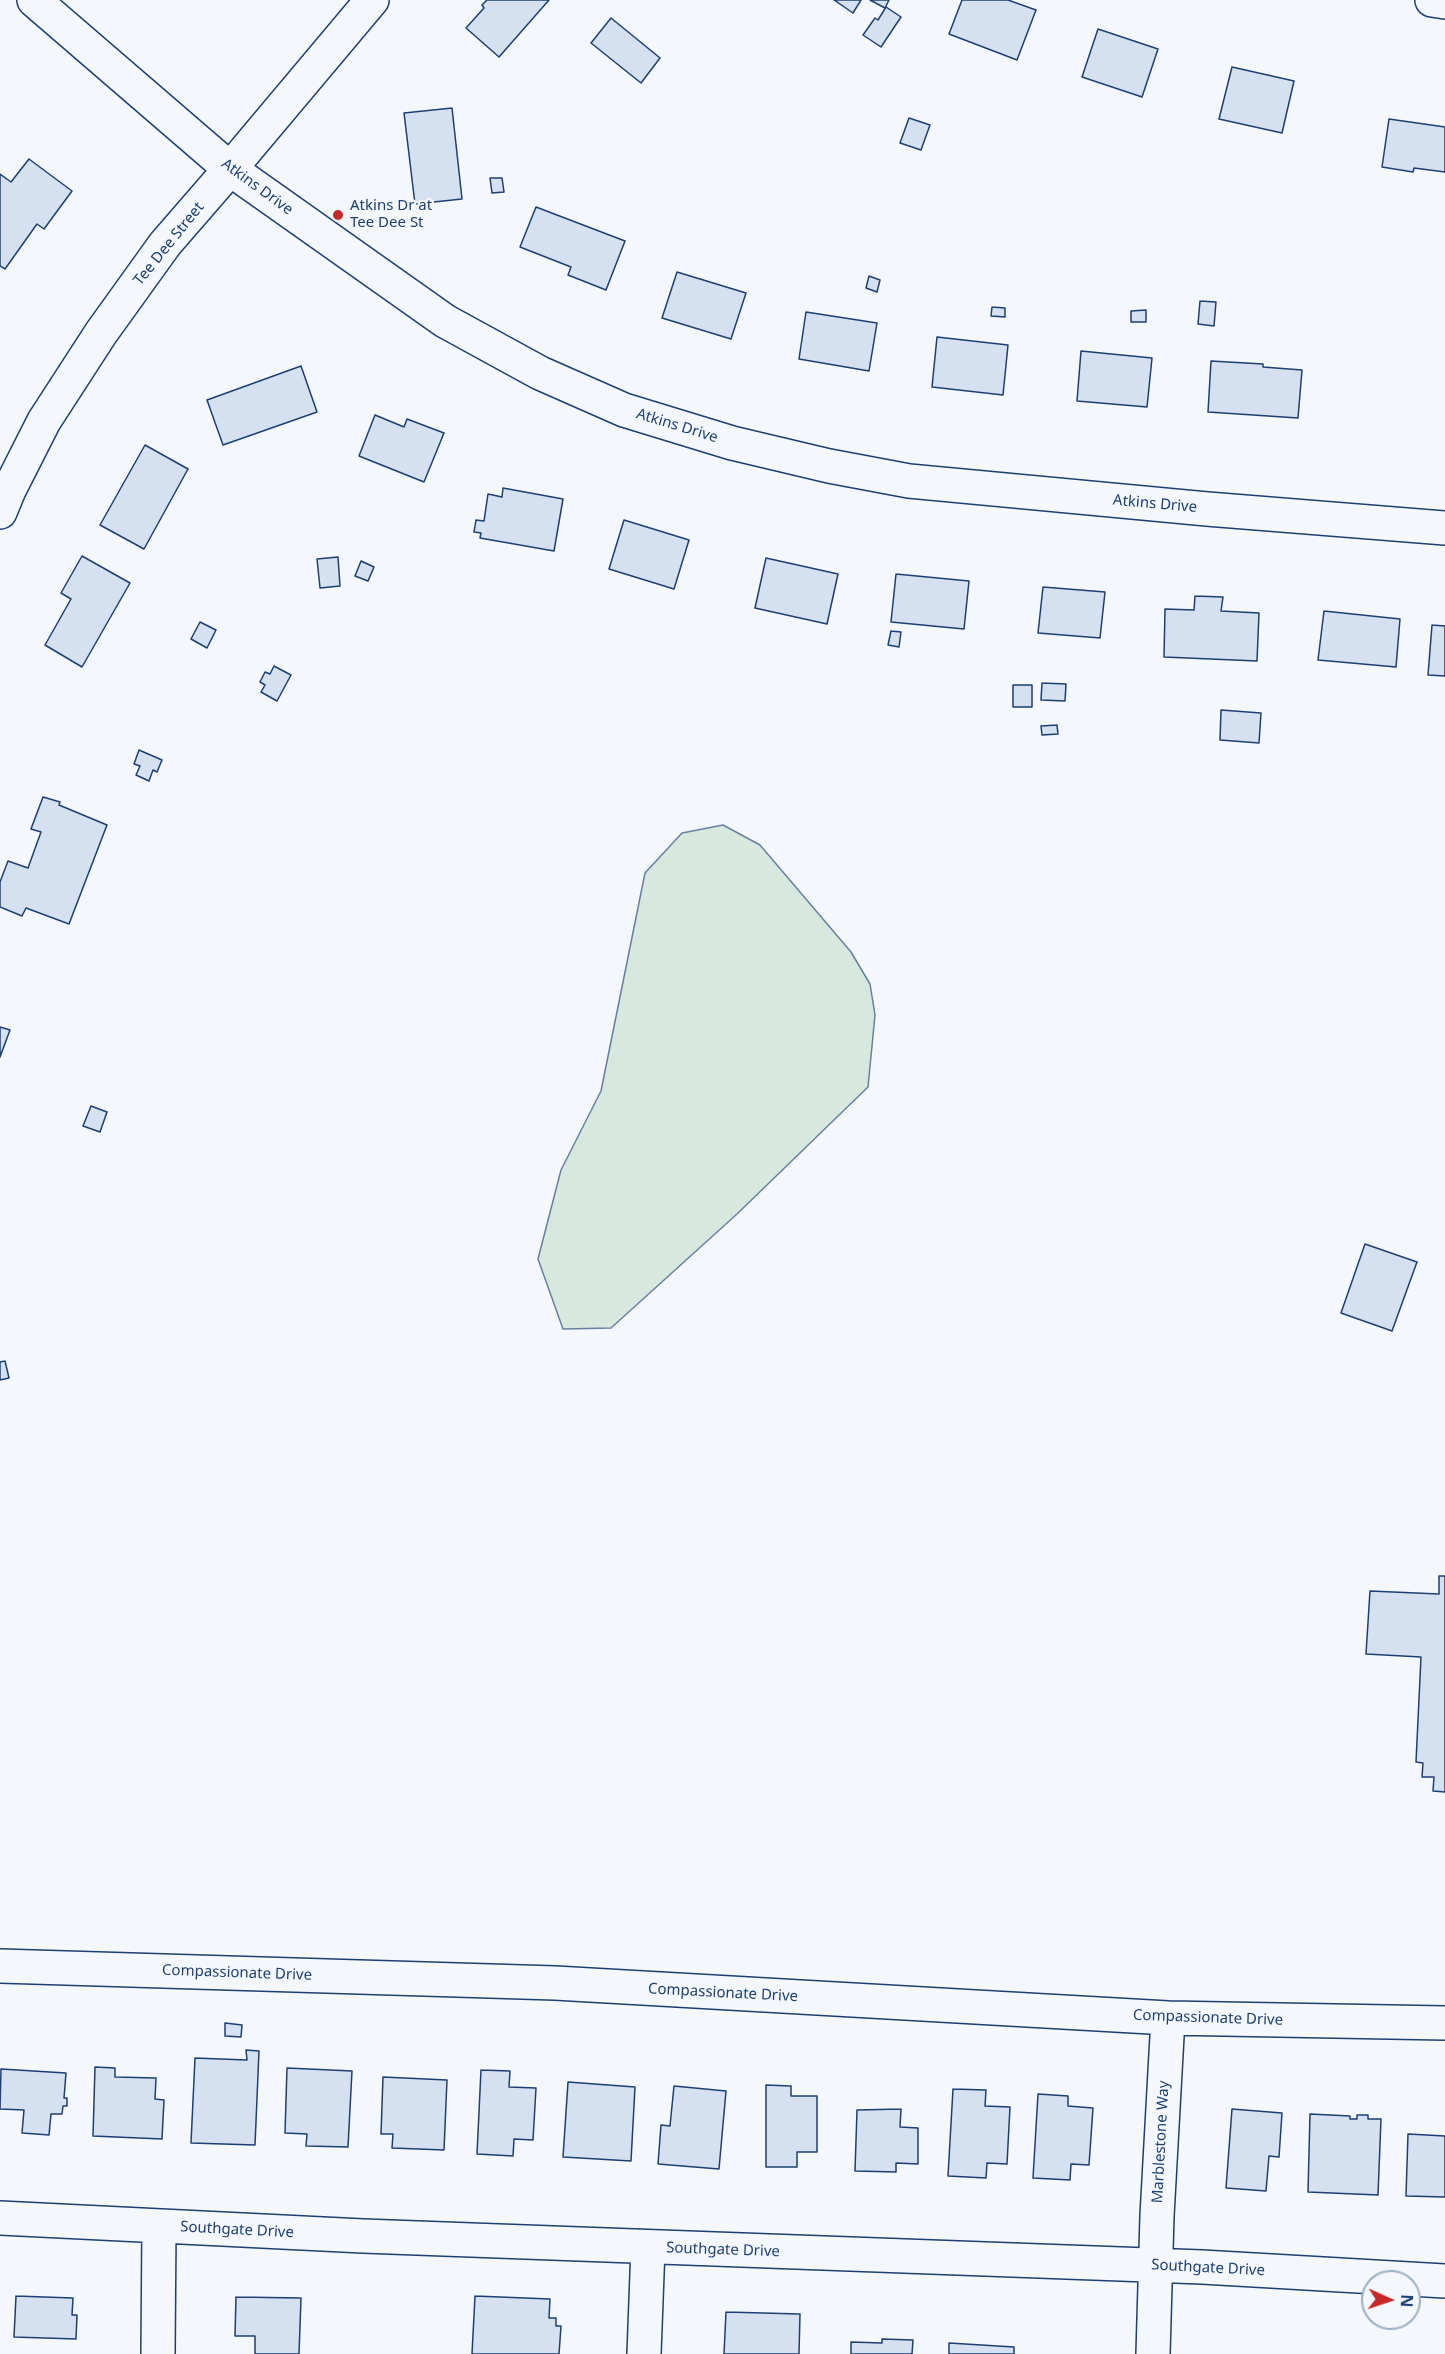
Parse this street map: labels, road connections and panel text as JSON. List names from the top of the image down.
{
  "streets": {
    "street": [
      "Atkins Drive",
      "Tee Dee Street",
      "Compassionate Drive",
      "Marblestone Way",
      "Southgate Drive"
    ]
  },
  "crossings": [
    ["Atkins Drive", "Tee Dee Street"],
    ["Compassionate Drive", "Marblestone Way"],
    ["Marblestone Way", "Southgate Drive"]
  ],
  "places": ["Atkins Dr at Tee Dee St"],
  "north": "right"
}
